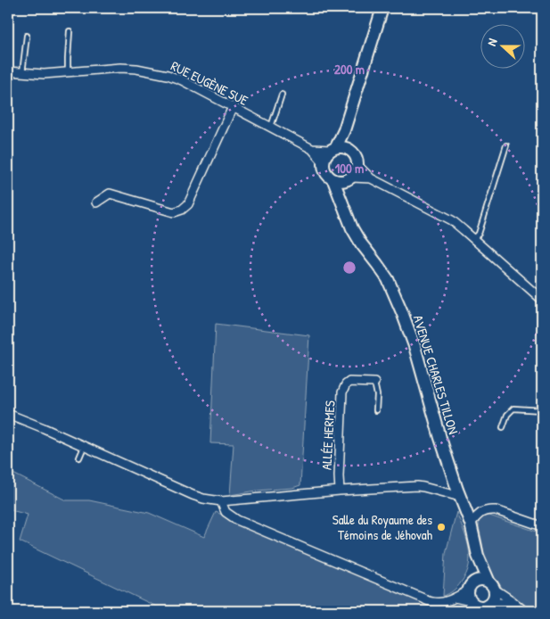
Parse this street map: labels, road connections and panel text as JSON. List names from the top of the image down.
{
  "streets": {
    "street": ["RUE EUGÈNE SUE", "AVENUE CHARLES TILLON", "ALLÉE HERMES"]
  },
  "crossings": [
    ["RUE EUGÈNE SUE", "AVENUE CHARLES TILLON"]
  ],
  "places": ["Salle du Royaume des Témoins de Jéhovah"],
  "north": "left",
  "rings": ["200 m", "100 m"]
}
